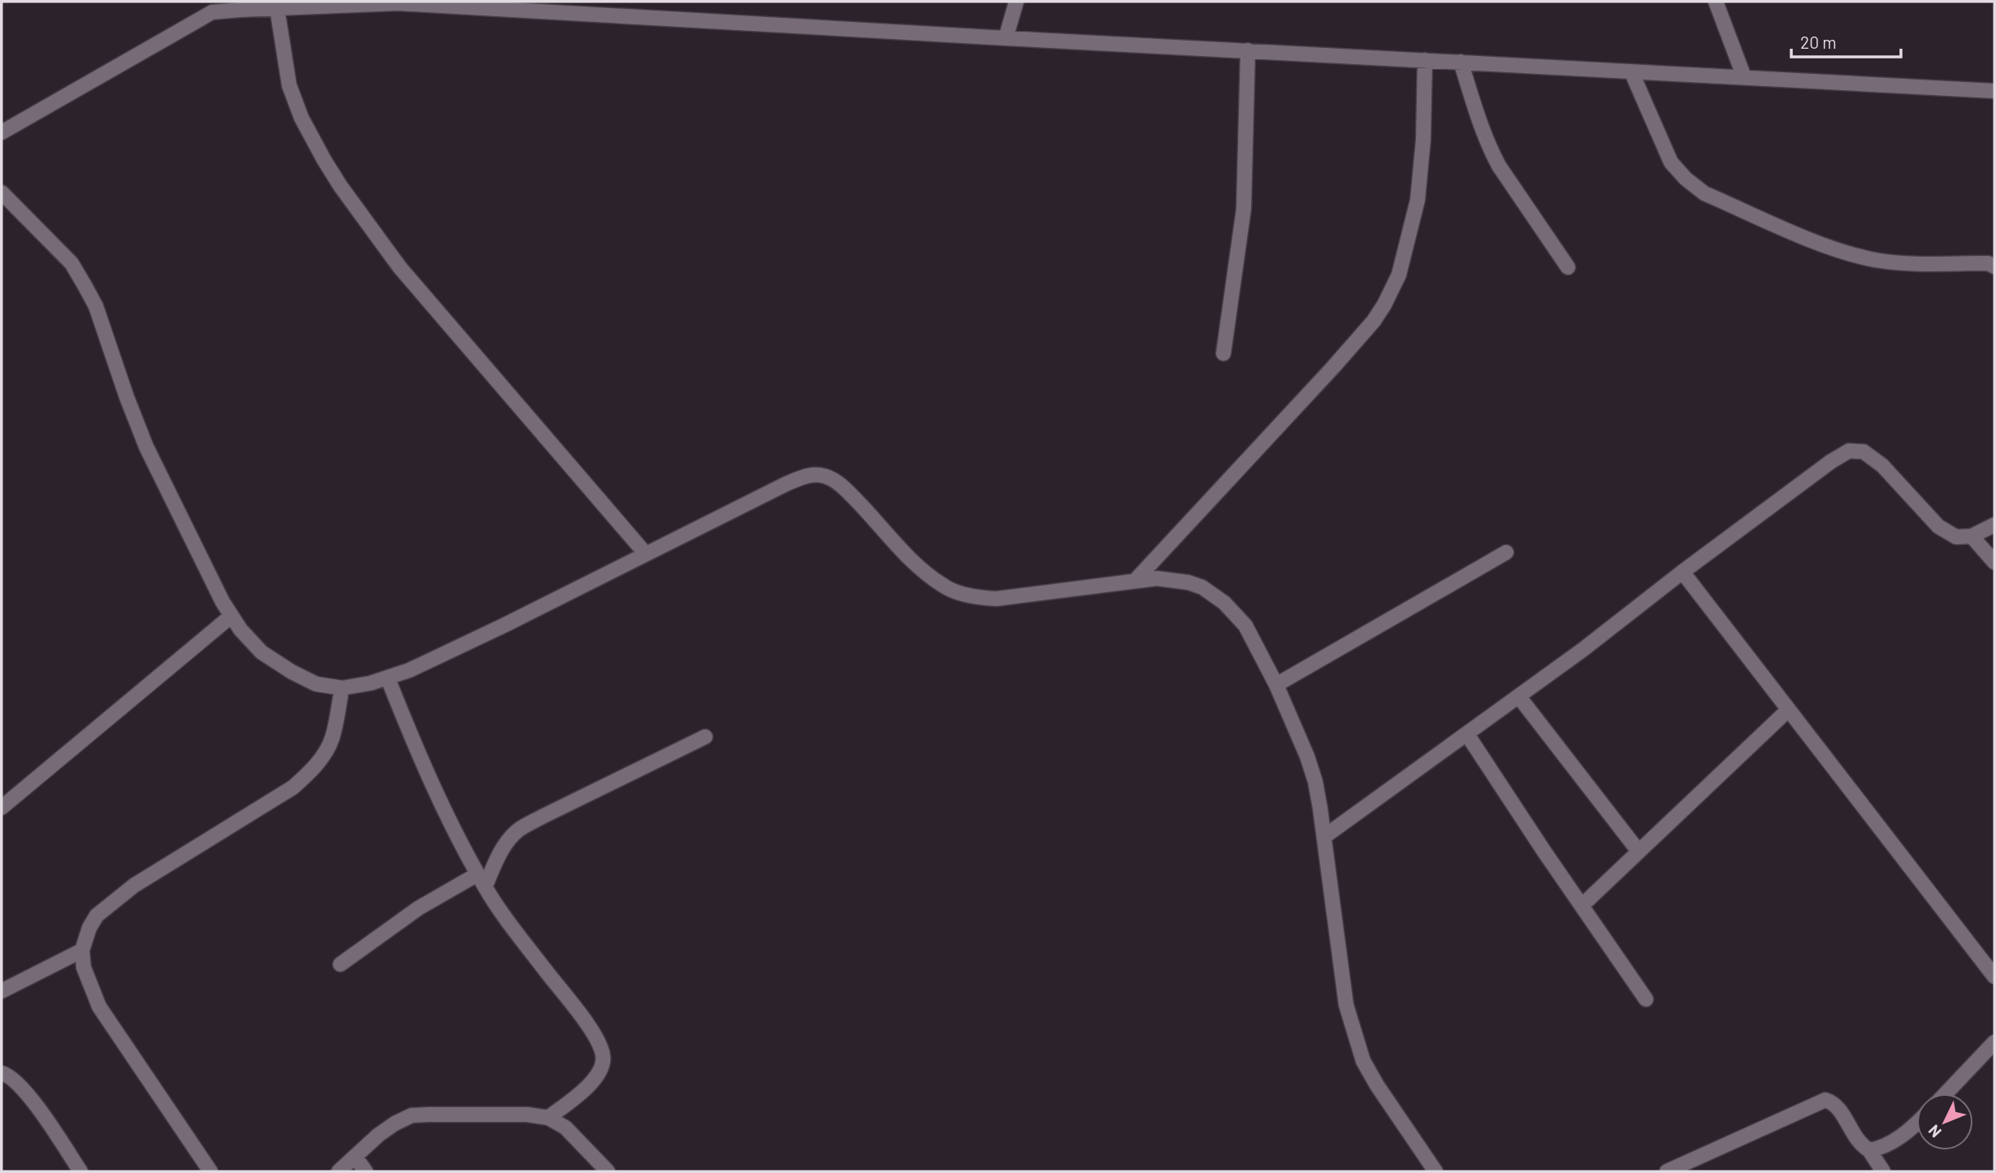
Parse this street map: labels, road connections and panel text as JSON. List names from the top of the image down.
{
  "scale_bar": "20 m",
  "north": "bottom left"
}
